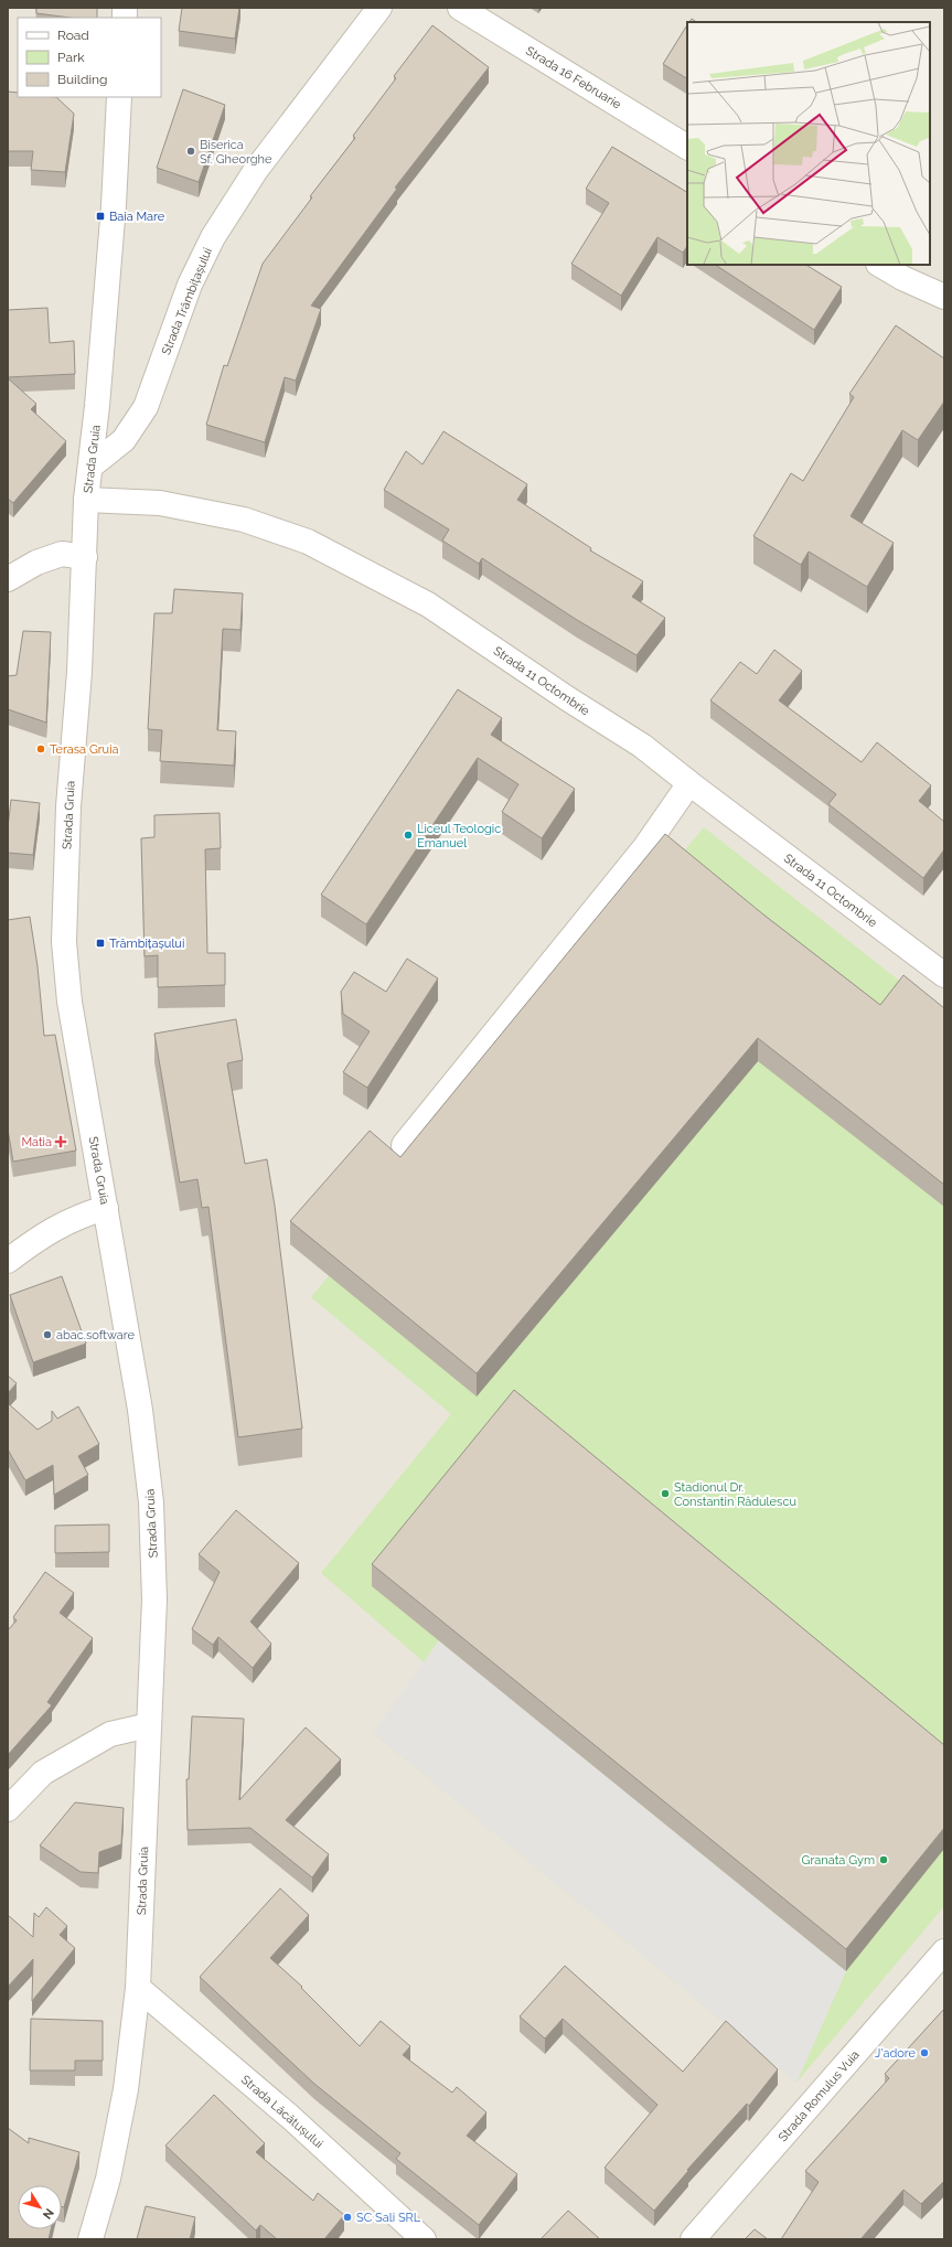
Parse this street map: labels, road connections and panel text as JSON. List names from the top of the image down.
{
  "streets": {
    "street": [
      "Strada 16 Februarie",
      "Strada Trâmbițașului",
      "Strada Gruia",
      "Strada 11 Octombrie",
      "Strada Romulus Vuia",
      "Strada Lăcătușului"
    ]
  },
  "crossings": [
    ["Strada Trâmbițașului", "Strada Gruia"],
    ["Strada Gruia", "Strada 11 Octombrie"],
    ["Strada Gruia", "Strada Lăcătușului"]
  ],
  "places": {
    "other": [
      "Biserica Sf. Gheorghe",
      "Terasa Gruia",
      "Liceul Teologic Emanuel",
      "abac.software",
      "Stadionul Dr. Constantin Rădulescu",
      "Granata Gym",
      "J'adore",
      "SC Sali SRL"
    ],
    "transit": ["Baia Mare", "Trâmbițașului"],
    "health": ["Matia"]
  },
  "legend": ["Road", "Park", "Building"],
  "north": "bottom right"
}
